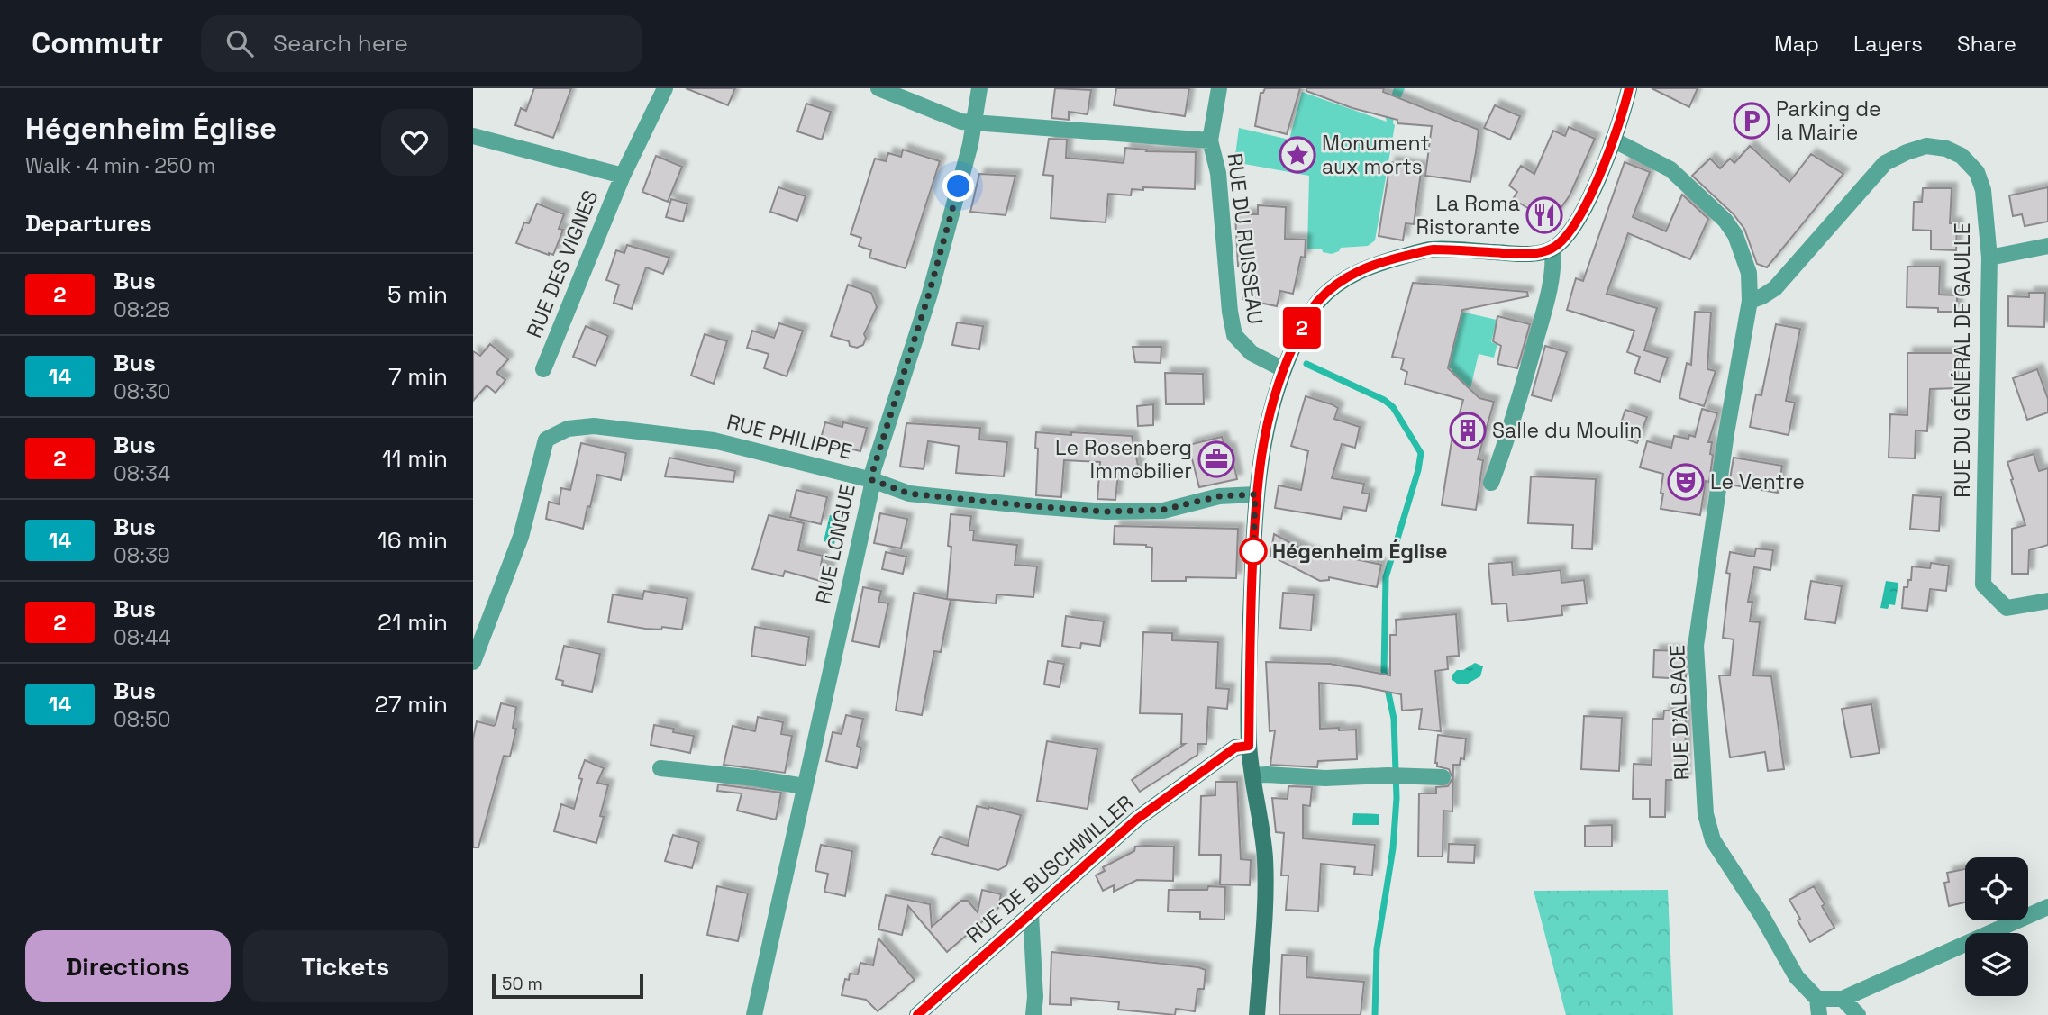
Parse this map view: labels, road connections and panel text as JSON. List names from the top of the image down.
{
  "streets": {
    "main road": ["RUE DE BUSCHWILLER"],
    "street": [
      "RUE DU RUISSEAU",
      "RUE DES VIGNES",
      "RUE DU GÉNÉRAL DE GAULLE",
      "RUE PHILIPPE",
      "RUE LONGUE",
      "RUE D'ALSACE"
    ]
  },
  "crossings": [
    ["RUE DU GÉNÉRAL DE GAULLE", "RUE D'ALSACE"],
    ["RUE PHILIPPE", "RUE LONGUE"]
  ],
  "places": {
    "parking": ["Parking de la Mairie"],
    "place": ["Monument aux morts"],
    "restaurant": ["La Roma Ristorante"],
    "building": ["Salle du Moulin"],
    "office": ["Le Rosenberg Immobilier"],
    "theatre": ["Le Ventre"],
    "other": ["Hégenheim Église"]
  },
  "lines": ["bus line 2"],
  "scale_bar": "50 m",
  "page": {
    "header": "Commutr",
    "search": "Search here",
    "nav": ["Map", "Layers", "Share"],
    "heading": [
      ["Hégenheim Église", "Walk · 4 min · 250 m"],
      "Departures"
    ],
    "on_map": "2",
    "list": [
      {
        "mark": "2",
        "name": "Bus",
        "note": "08:28",
        "value": "5 min"
      },
      {
        "mark": "14",
        "name": "Bus",
        "note": "08:30",
        "value": "7 min"
      },
      {
        "mark": "2",
        "name": "Bus",
        "note": "08:34",
        "value": "11 min"
      },
      {
        "mark": "14",
        "name": "Bus",
        "note": "08:39",
        "value": "16 min"
      },
      {
        "mark": "2",
        "name": "Bus",
        "note": "08:44",
        "value": "21 min"
      },
      {
        "mark": "14",
        "name": "Bus",
        "note": "08:50",
        "value": "27 min"
      }
    ],
    "buttons": ["Directions", "Tickets"],
    "scale": "50 m"
  }
}
